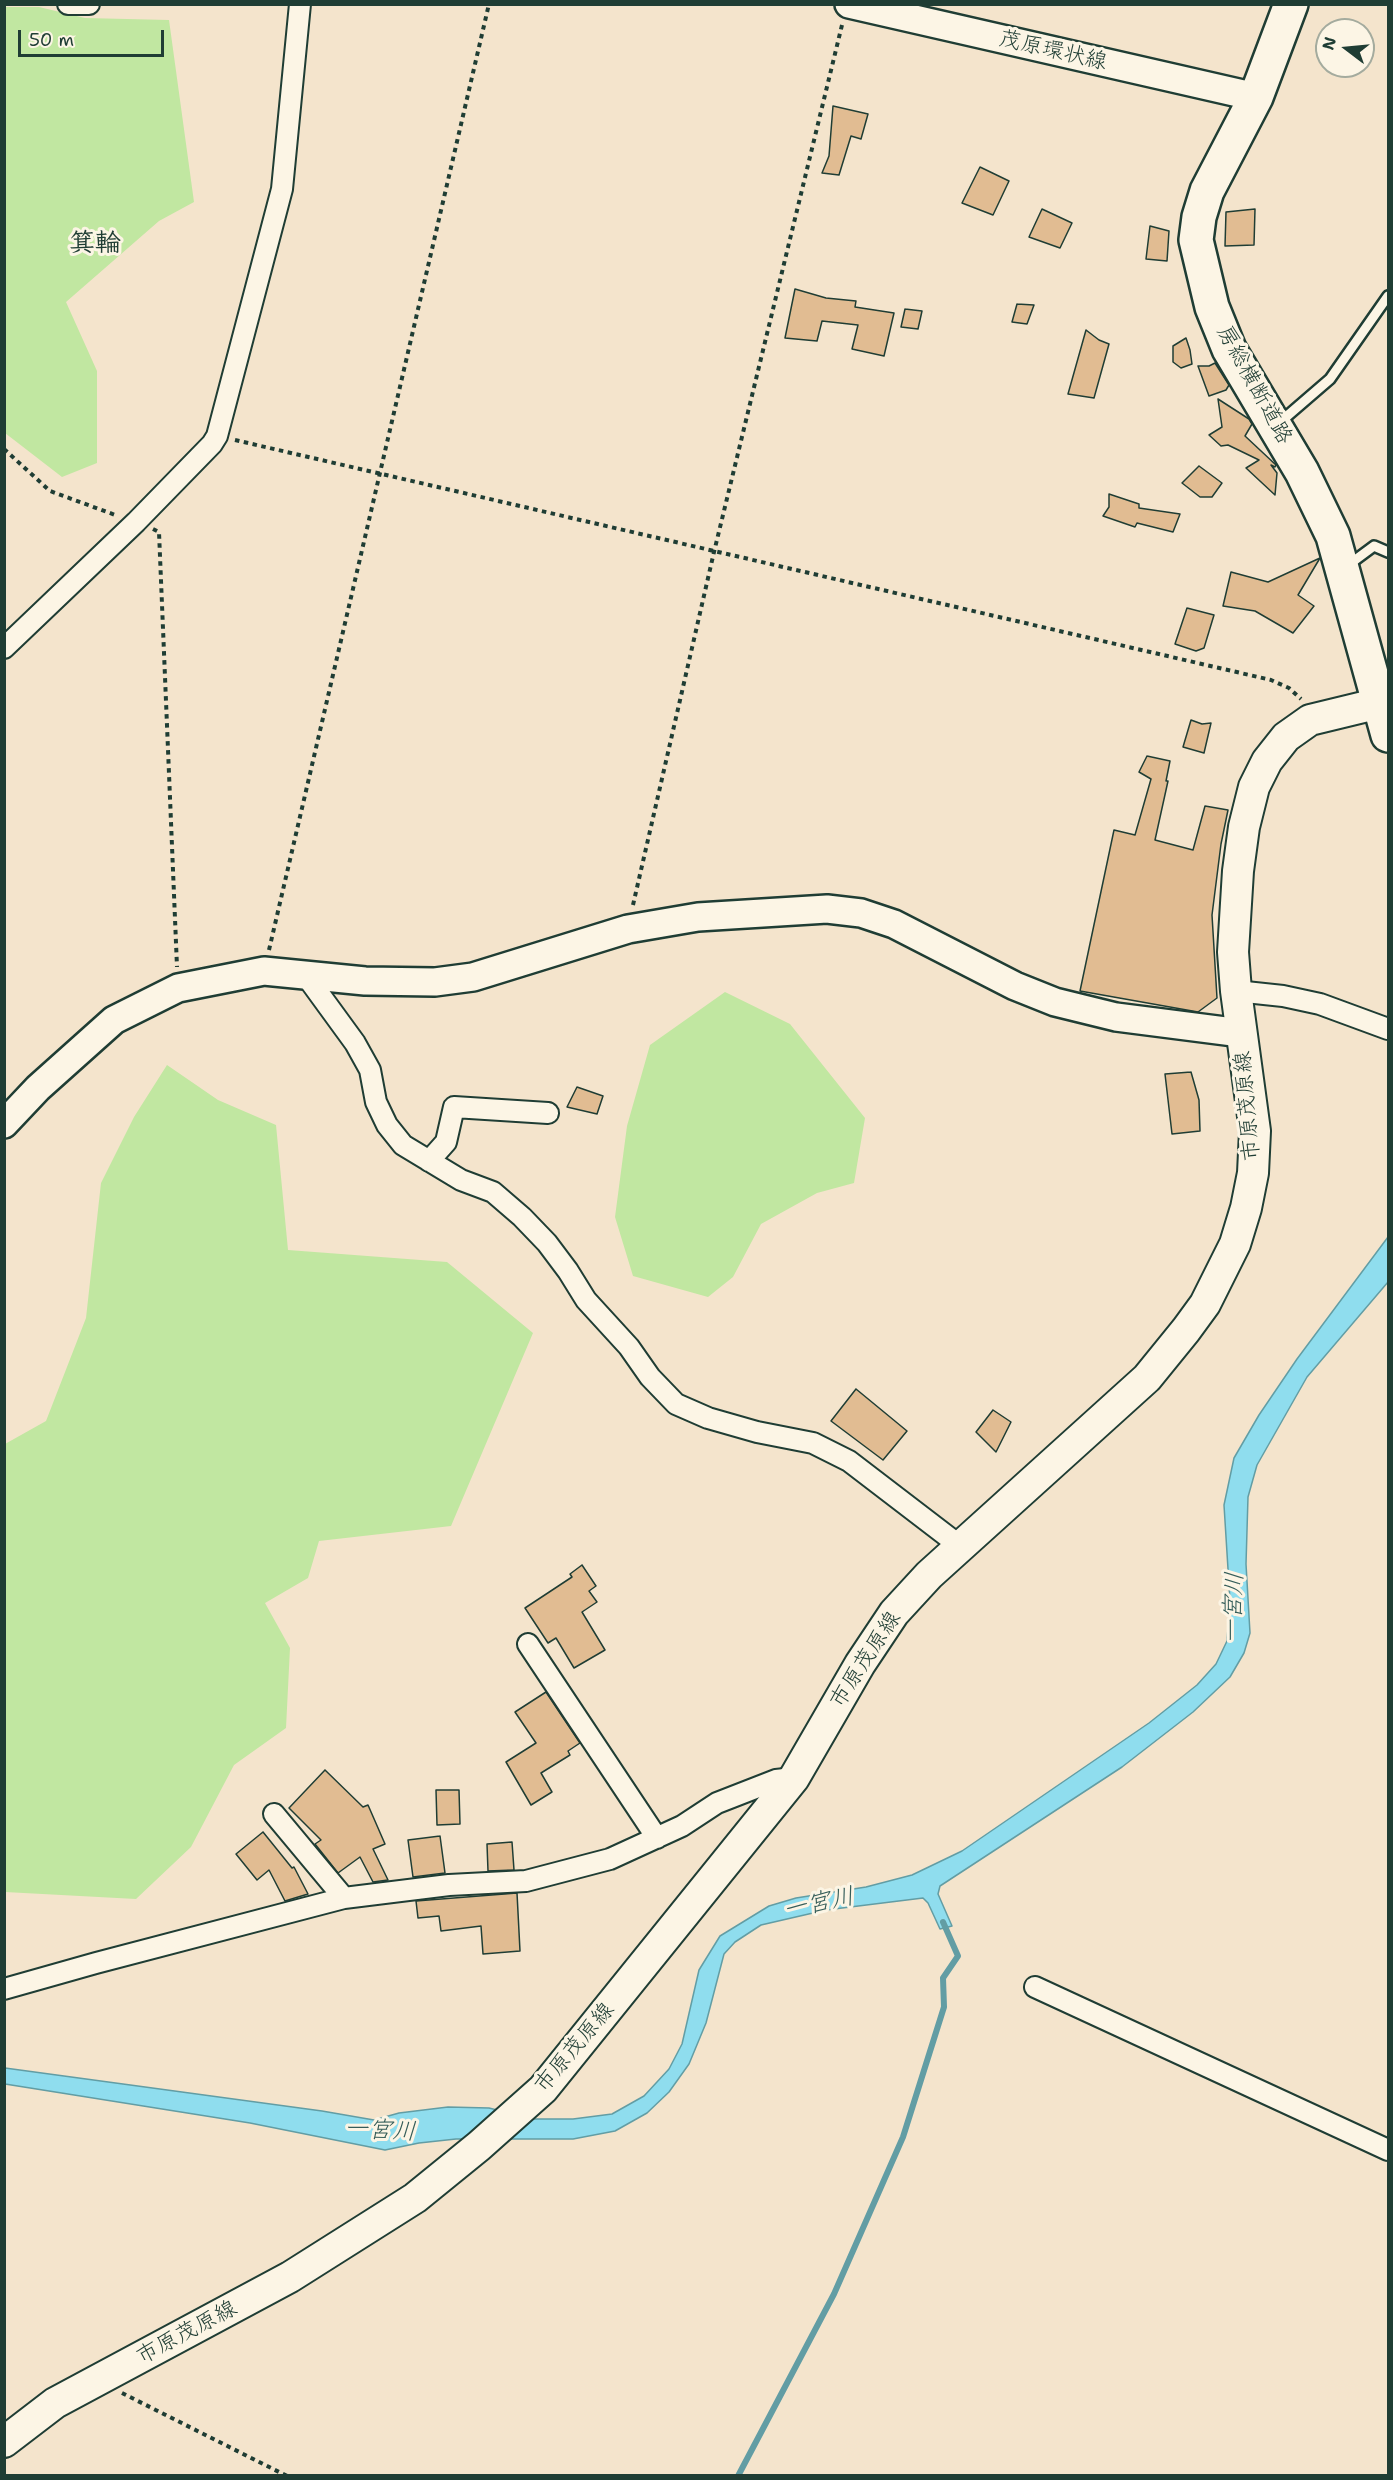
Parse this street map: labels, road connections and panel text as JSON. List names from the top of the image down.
{
  "streets": {
    "highway": ["房総横断道路"],
    "main road": ["市原茂原線"],
    "street": ["茂原環状線"]
  },
  "crossings": [
    ["茂原環状線", "房総横断道路"],
    ["房総横断道路", "市原茂原線"]
  ],
  "districts": ["箕輪"],
  "water": ["一宮川"],
  "scale_bar": "50 m",
  "north": "left"
}
